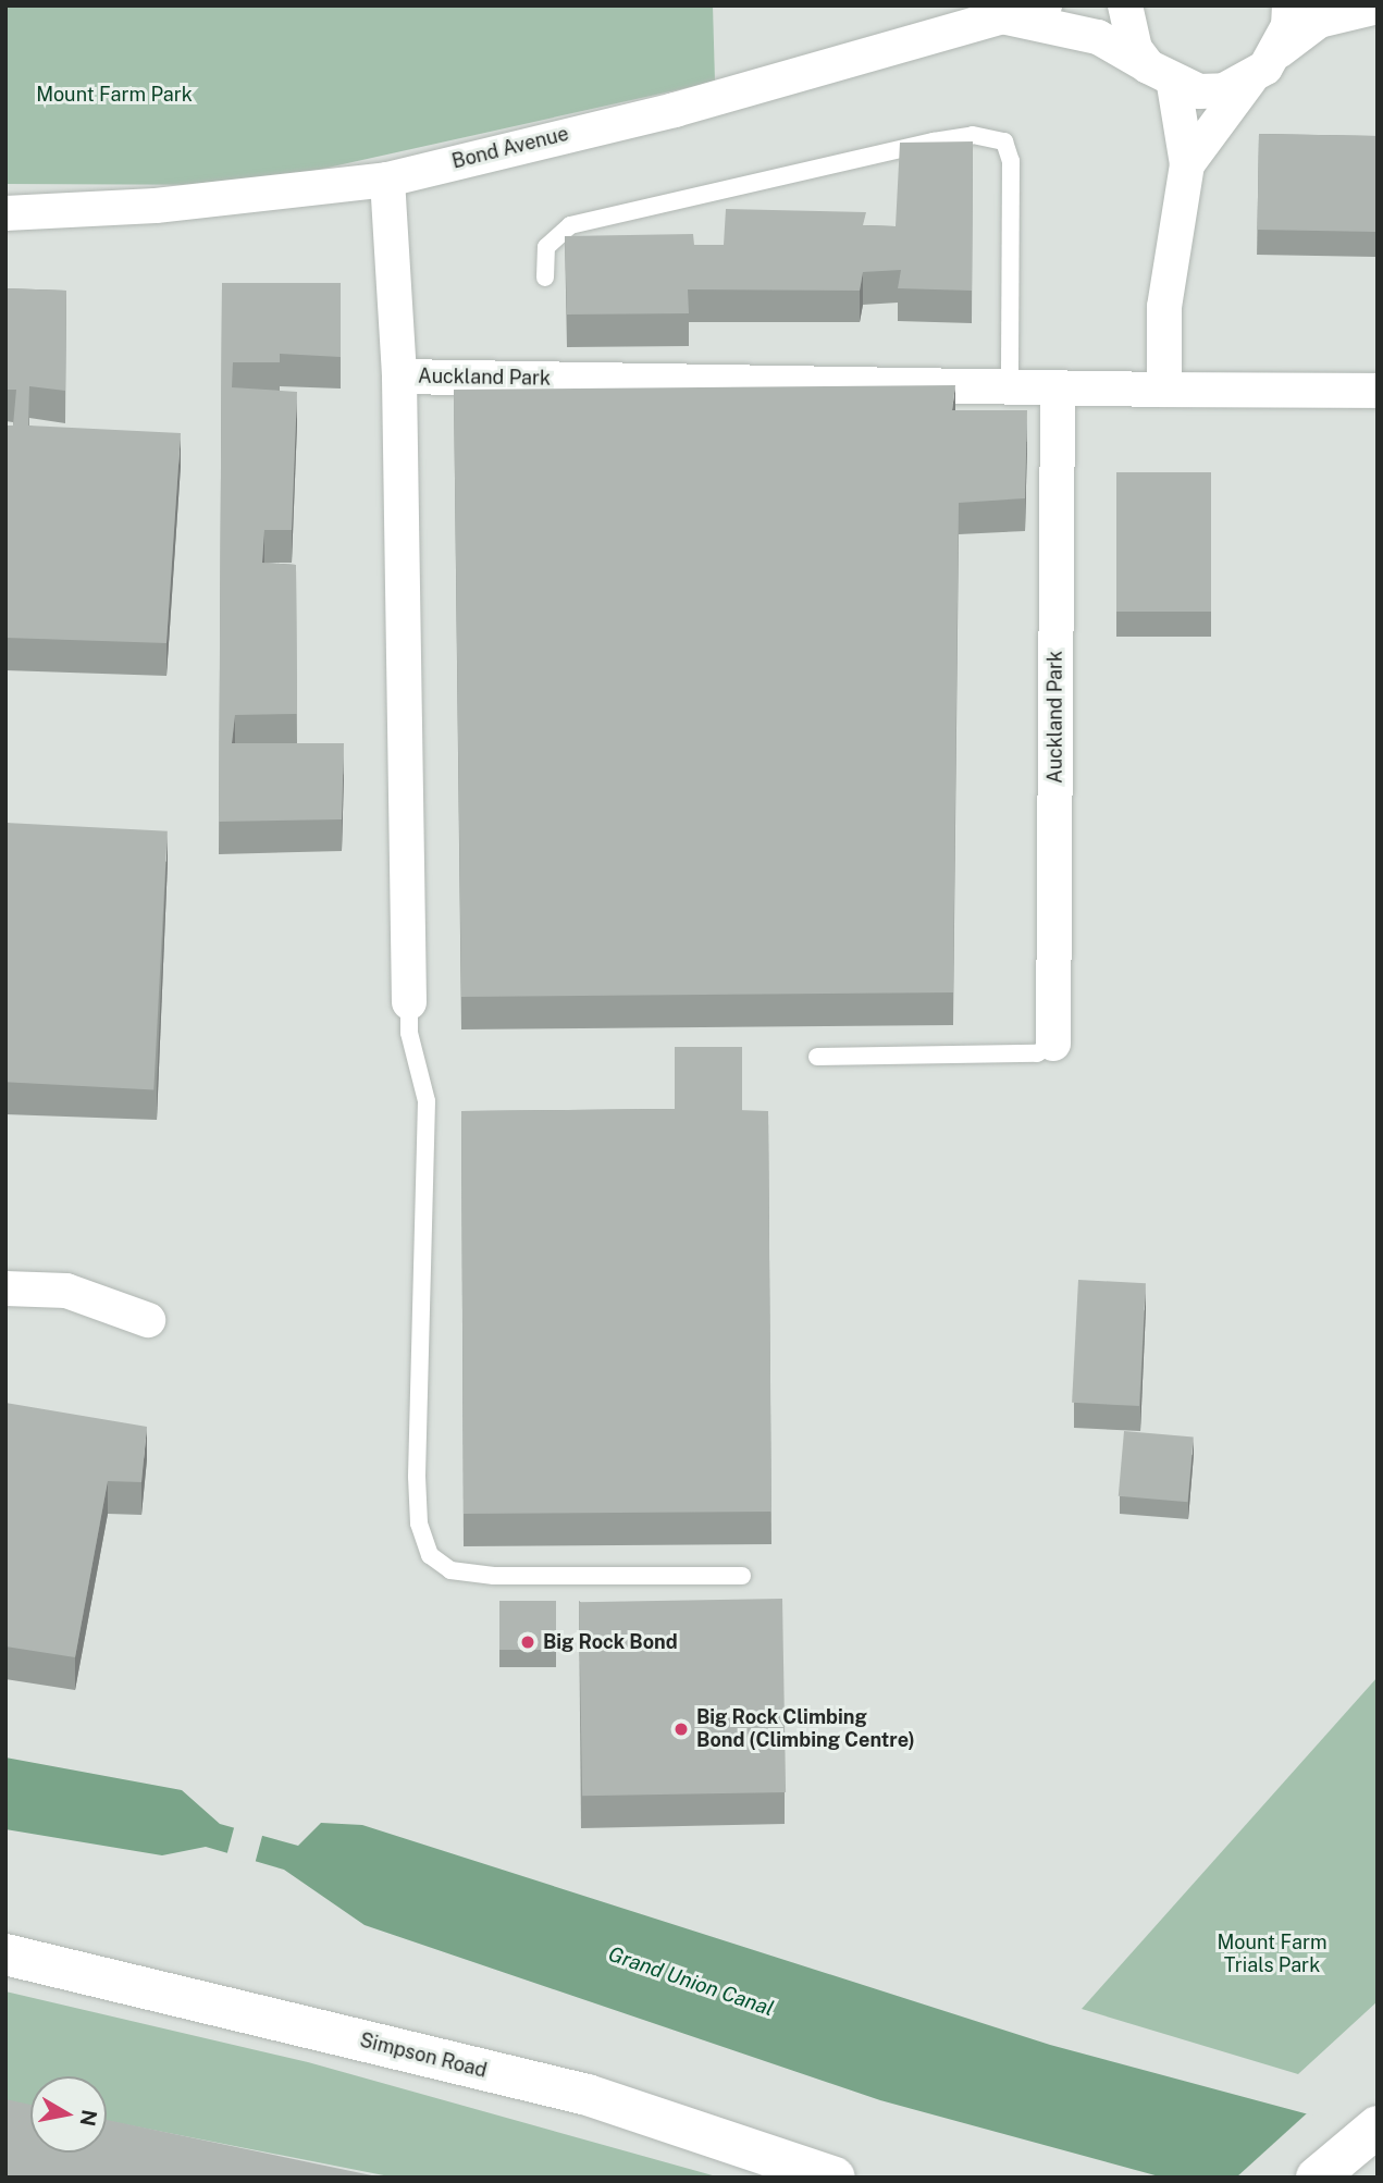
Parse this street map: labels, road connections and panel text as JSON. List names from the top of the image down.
{
  "streets": {
    "main road": ["Simpson Road"],
    "street": ["Bond Avenue", "Auckland Park"]
  },
  "water": ["Grand Union Canal"],
  "parks": ["Mount Farm Park", "Mount Farm Trials Park"],
  "places": ["Big Rock Bond", "Big Rock Climbing Bond (Climbing Centre)"],
  "north": "right"
}
